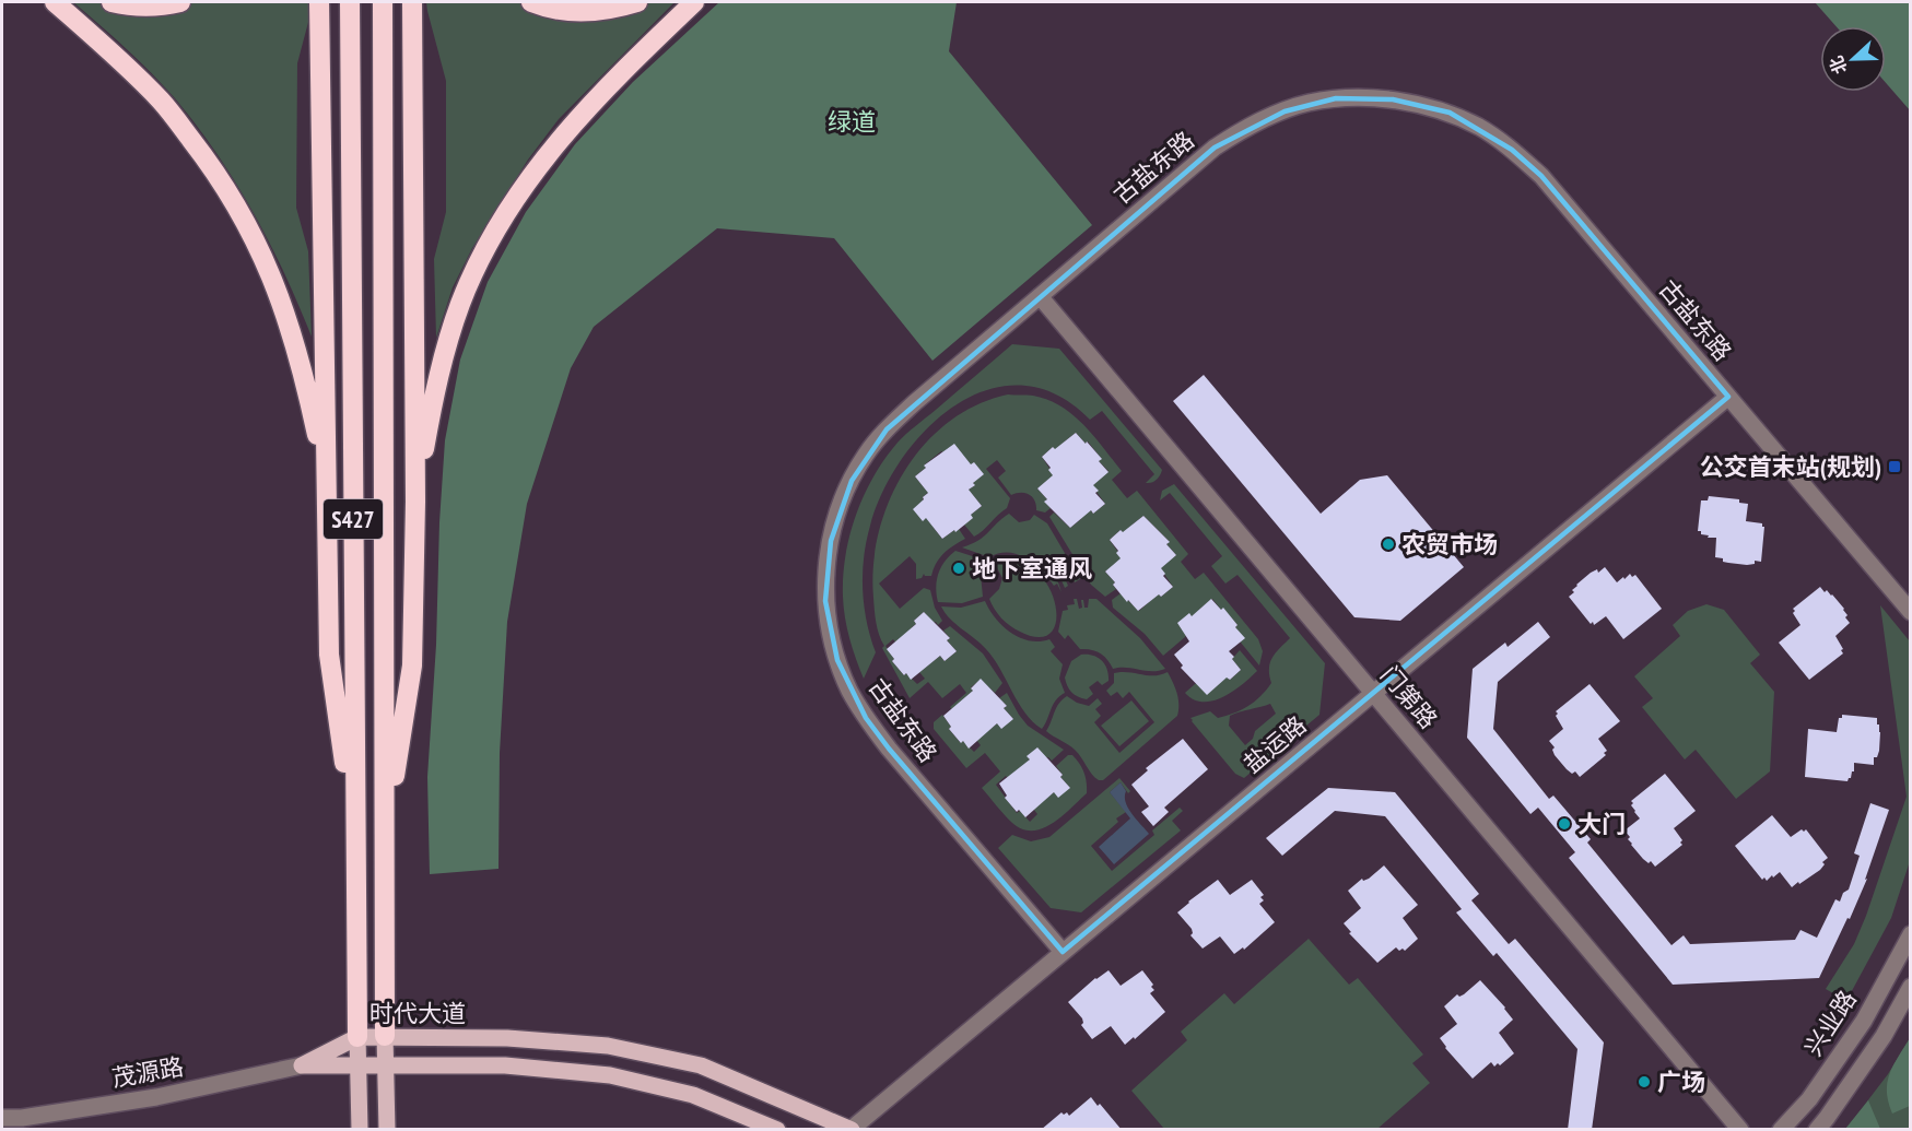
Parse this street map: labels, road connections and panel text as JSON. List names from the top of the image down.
{
  "streets": {
    "highway": ["S427"],
    "main road": ["时代大道"],
    "street": [
      "古盐东路",
      "门第路",
      "盐运路",
      "兴业路",
      "茂源路"
    ]
  },
  "crossings": [
    ["古盐东路", "门第路"],
    ["古盐东路", "盐运路"],
    ["S427", "时代大道"],
    ["门第路", "盐运路"],
    ["盐运路", "时代大道"],
    ["时代大道", "茂源路"]
  ],
  "parks": ["绿道"],
  "places": {
    "transit": ["公交首末站(规划)"],
    "other": [
      "农贸市场",
      "地下室通风",
      "大门",
      "广场"
    ]
  },
  "north": "left"
}
